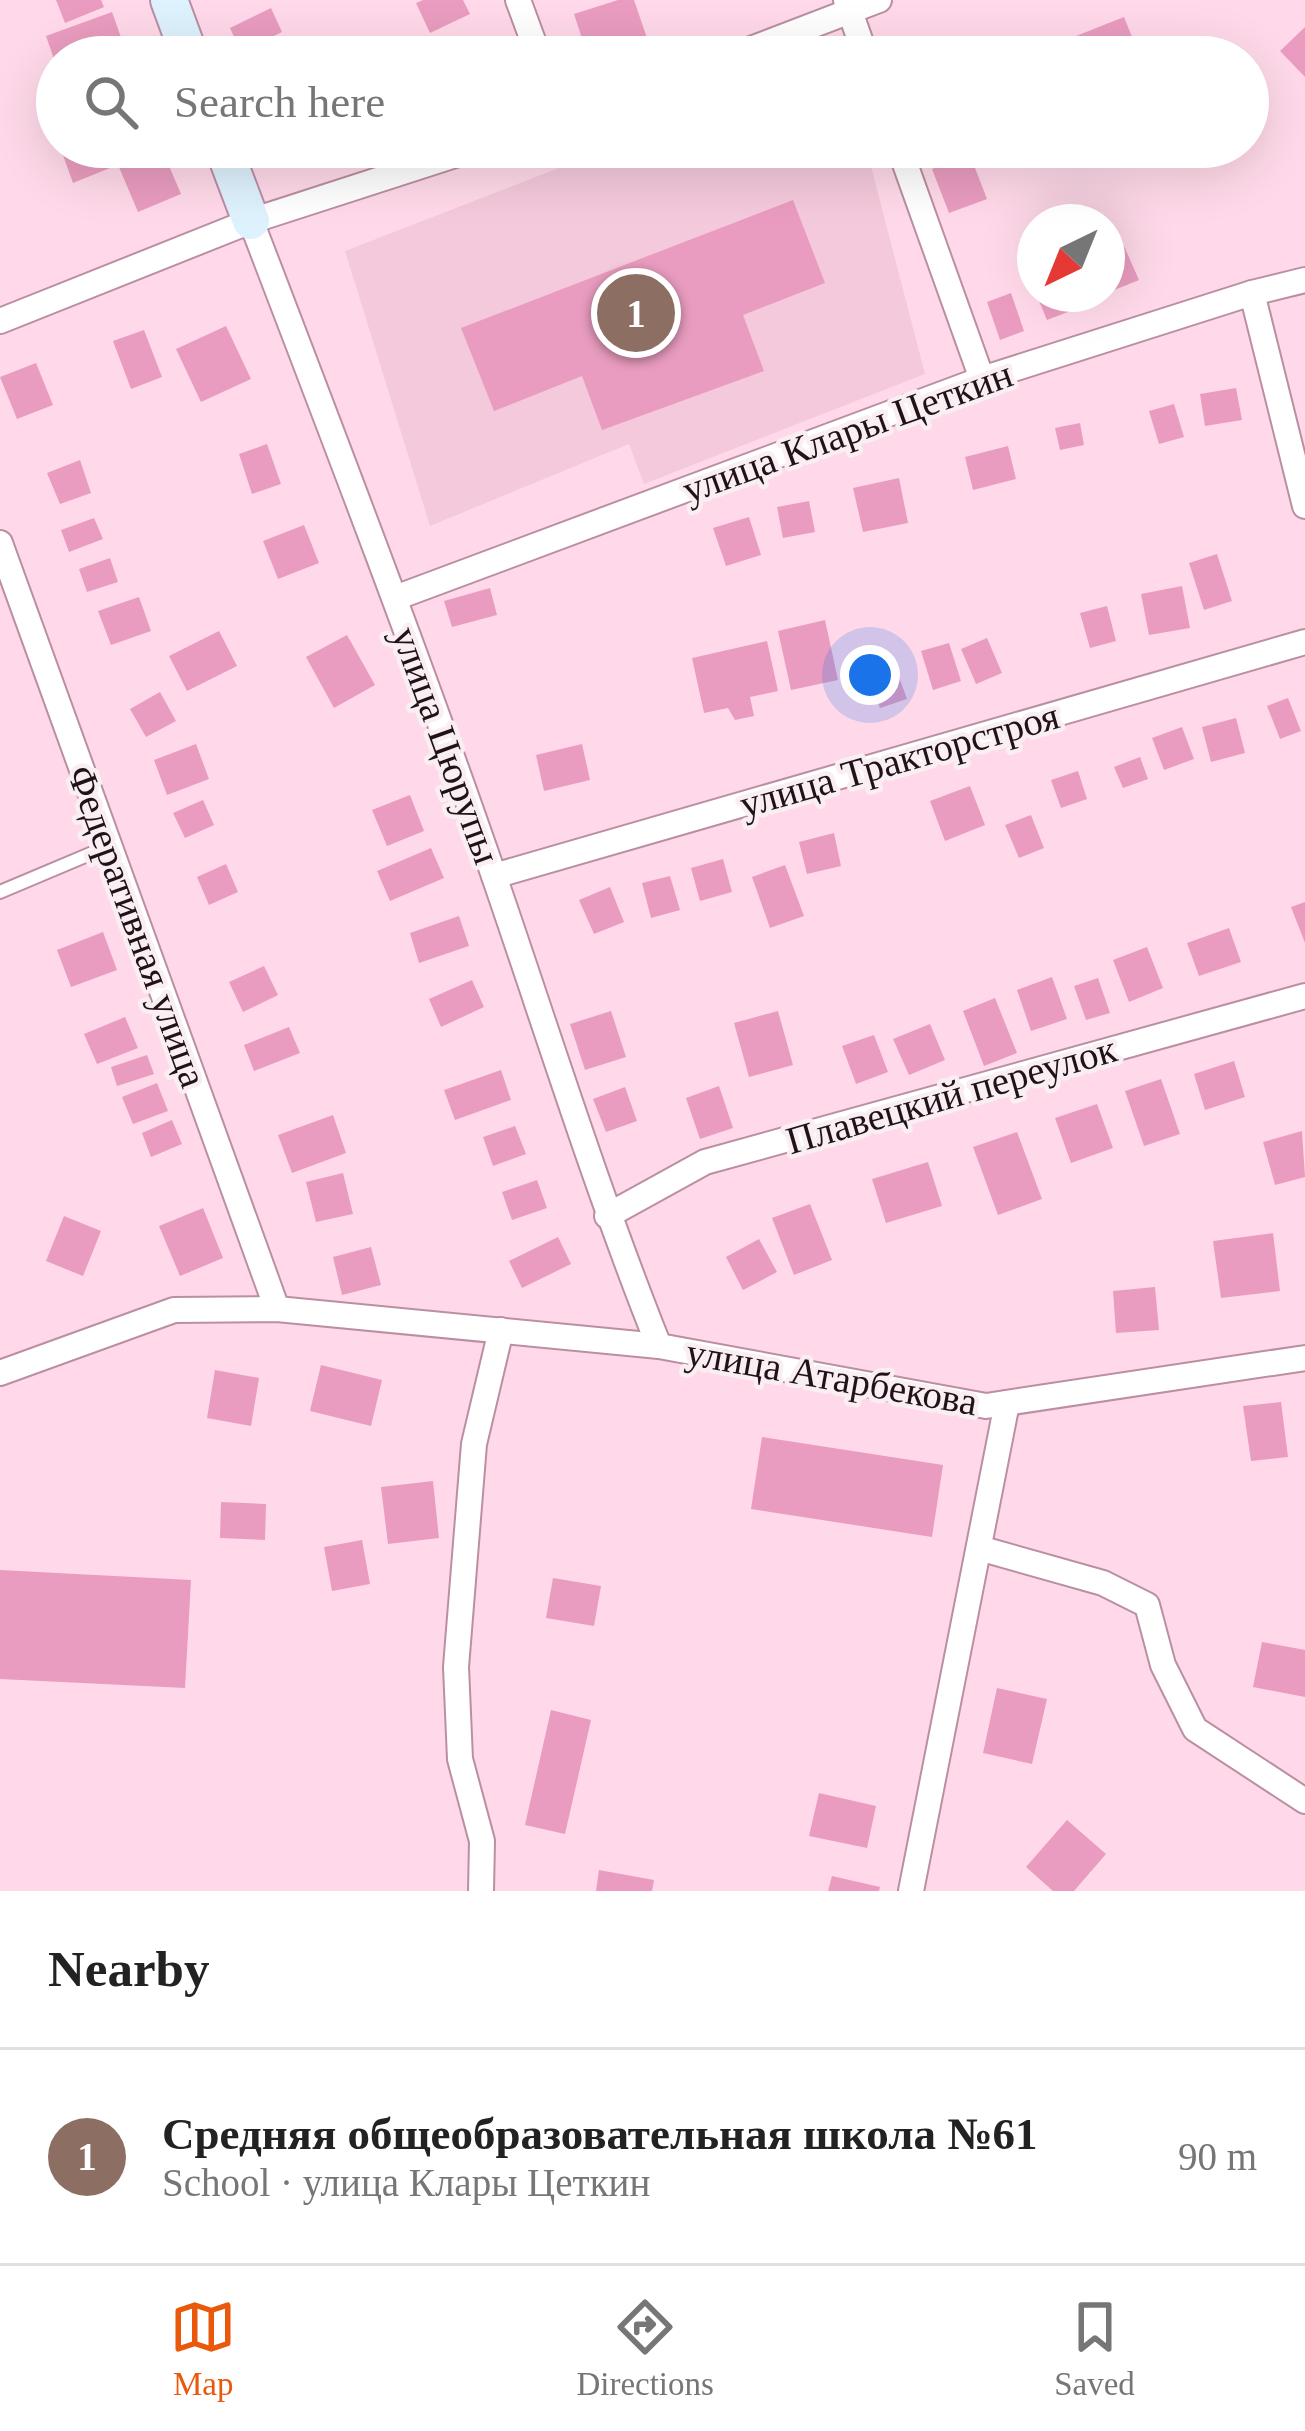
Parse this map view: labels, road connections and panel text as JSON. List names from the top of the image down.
{
  "streets": {
    "street": [
      "улица Клары Цеткин",
      "улица Цюрупы",
      "улица Тракторстроя",
      "Федеративная улица",
      "Плавецкий переулок",
      "улица Атарбекова"
    ]
  },
  "crossings": [
    ["улица Клары Цеткин", "улица Цюрупы"],
    ["улица Цюрупы", "улица Тракторстроя"],
    ["улица Цюрупы", "Плавецкий переулок"],
    ["улица Цюрупы", "улица Атарбекова"],
    ["Федеративная улица", "улица Атарбекова"]
  ],
  "north": "bottom left",
  "page": {
    "search": "Search here",
    "pins": "1",
    "heading": "Nearby",
    "list": [
      {
        "mark": "1",
        "name": "Средняя общеобразовательная школа №61",
        "note": "School · улица Клары Цеткин",
        "value": "90 m"
      }
    ],
    "nav": ["Map", "Directions", "Saved"]
  }
}
